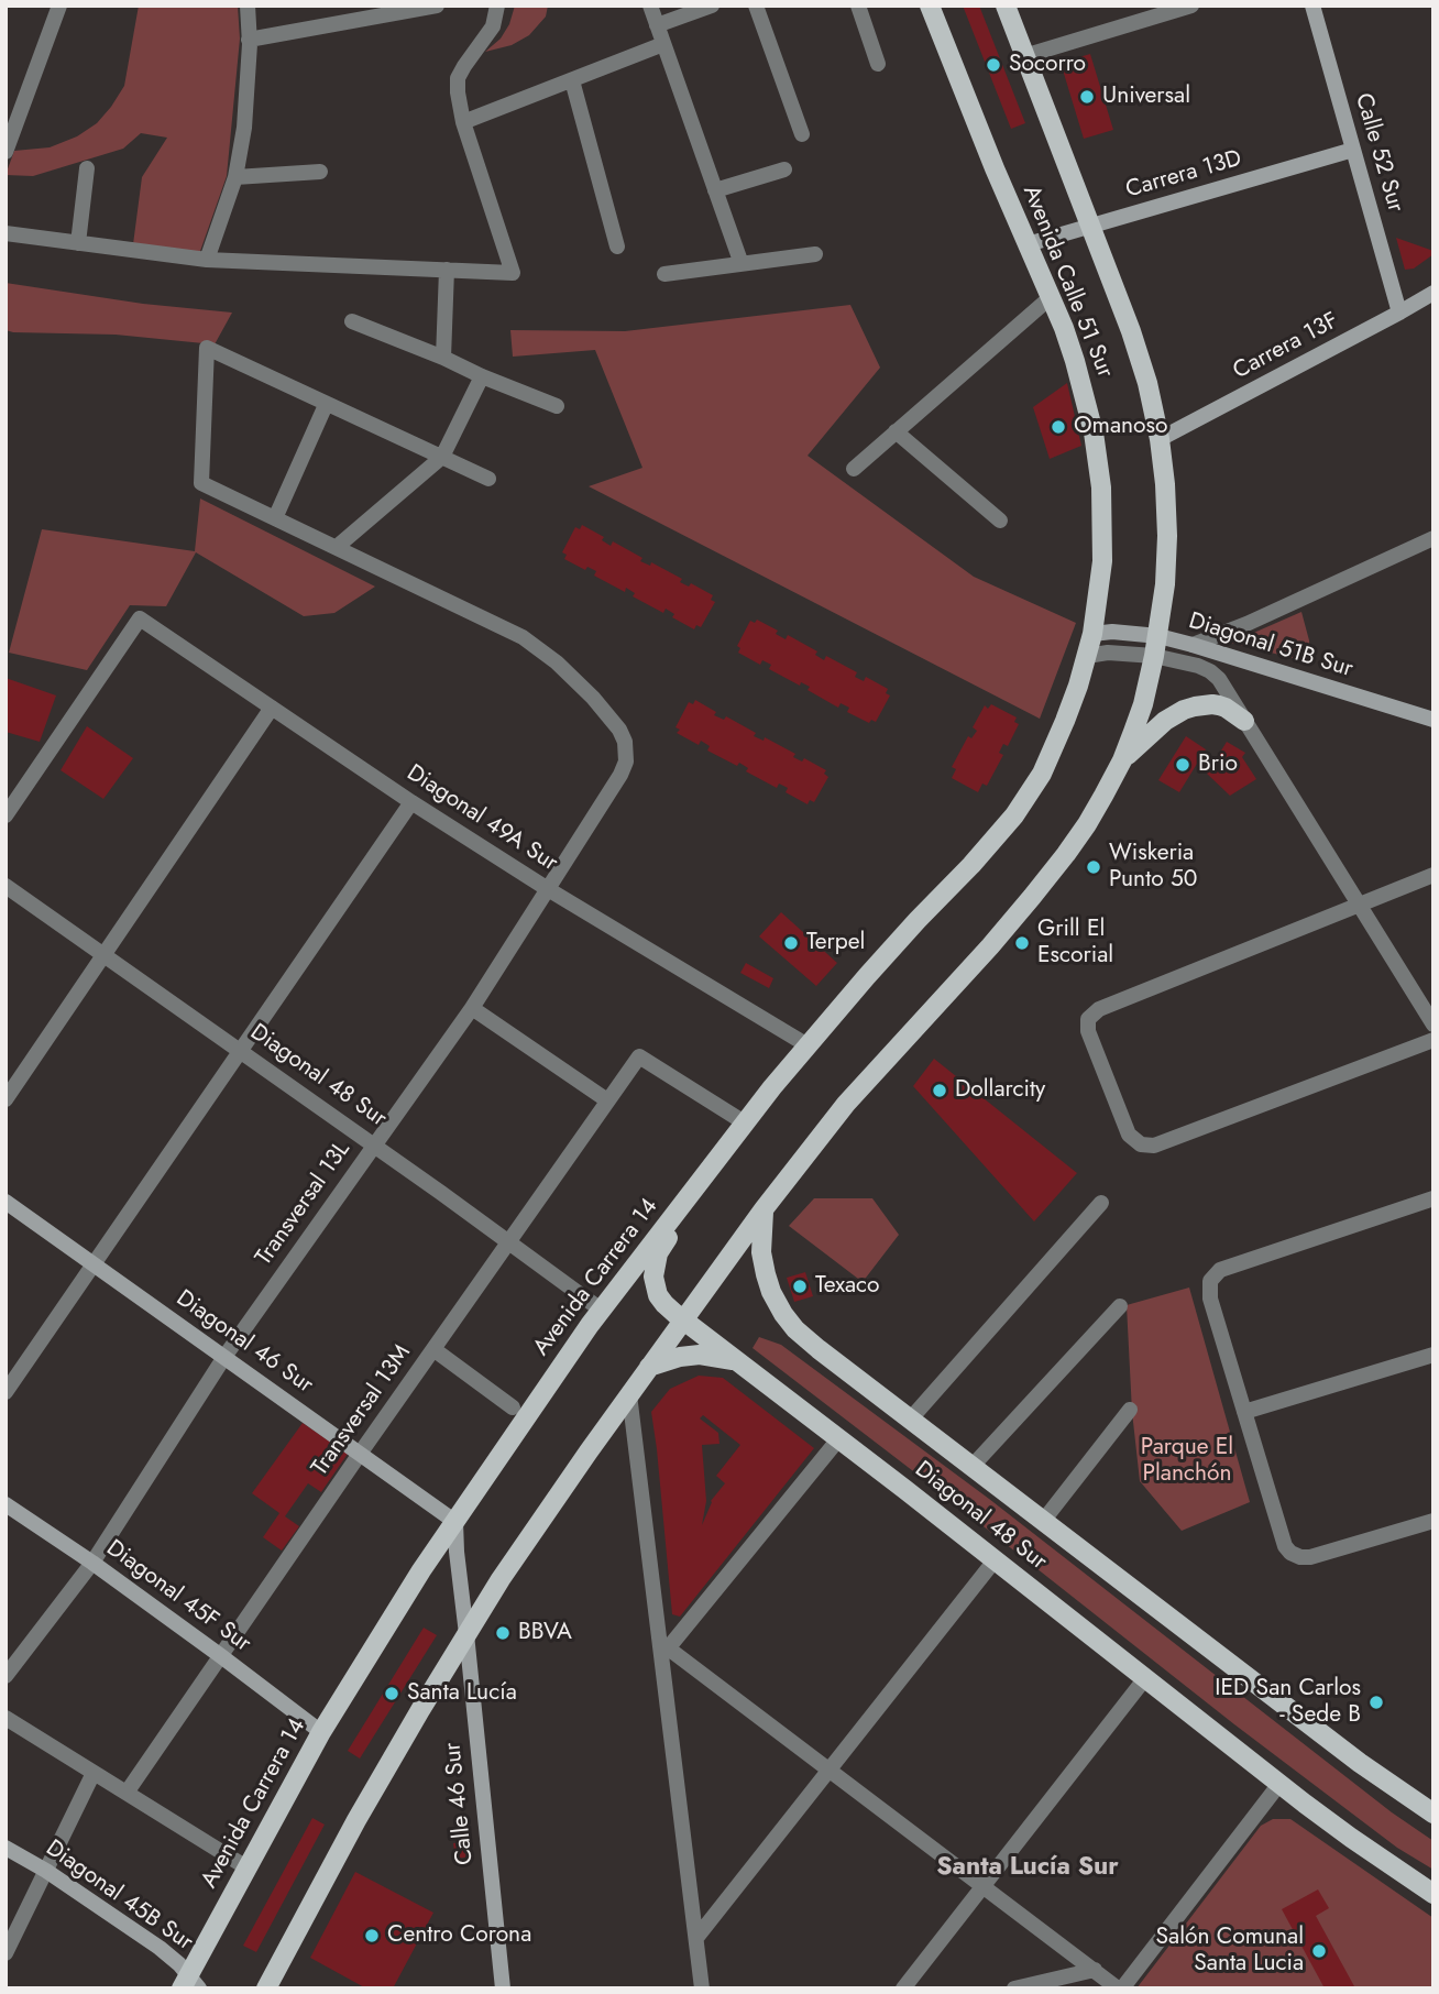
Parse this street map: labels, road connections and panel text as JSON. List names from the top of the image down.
{
  "streets": {
    "main road": ["Avenida Calle 51 Sur", "Diagonal 48 Sur", "Avenida Carrera 14"],
    "street": [
      "Calle 52 Sur",
      "Carrera 13D",
      "Carrera 13F",
      "Diagonal 51B Sur",
      "Diagonal 49A Sur",
      "Transversal 13L",
      "Diagonal 46 Sur",
      "Transversal 13M",
      "Diagonal 45F Sur",
      "Calle 46 Sur",
      "Diagonal 45B Sur"
    ]
  },
  "crossings": [
    ["Calle 52 Sur", "Carrera 13D"],
    ["Calle 52 Sur", "Carrera 13F"],
    ["Carrera 13D", "Avenida Calle 51 Sur"],
    ["Avenida Calle 51 Sur", "Carrera 13F"],
    ["Avenida Calle 51 Sur", "Diagonal 51B Sur"],
    ["Avenida Calle 51 Sur", "Avenida Carrera 14"],
    ["Diagonal 51B Sur", "Avenida Carrera 14"],
    ["Diagonal 49A Sur", "Transversal 13L"],
    ["Diagonal 49A Sur", "Avenida Carrera 14"],
    ["Diagonal 48 Sur", "Transversal 13L"],
    ["Diagonal 48 Sur", "Avenida Carrera 14"],
    ["Diagonal 48 Sur", "Transversal 13M"],
    ["Transversal 13L", "Diagonal 46 Sur"],
    ["Transversal 13L", "Diagonal 45F Sur"],
    ["Avenida Carrera 14", "Diagonal 46 Sur"],
    ["Avenida Carrera 14", "Transversal 13M"],
    ["Avenida Carrera 14", "Diagonal 45F Sur"],
    ["Avenida Carrera 14", "Calle 46 Sur"],
    ["Avenida Carrera 14", "Diagonal 45B Sur"],
    ["Diagonal 46 Sur", "Transversal 13M"],
    ["Diagonal 46 Sur", "Calle 46 Sur"],
    ["Transversal 13M", "Diagonal 45F Sur"]
  ],
  "districts": ["Santa Lucía Sur"],
  "parks": ["Parque El Planchón"],
  "places": [
    "Socorro",
    "Universal",
    "Omanoso",
    "Brio",
    "Wiskeria Punto 50",
    "Terpel",
    "Grill El Escorial",
    "Dollarcity",
    "Texaco",
    "BBVA",
    "Santa Lucía",
    "IED San Carlos - Sede B",
    "Centro Corona",
    "Salón Comunal Santa Lucia"
  ]
}
